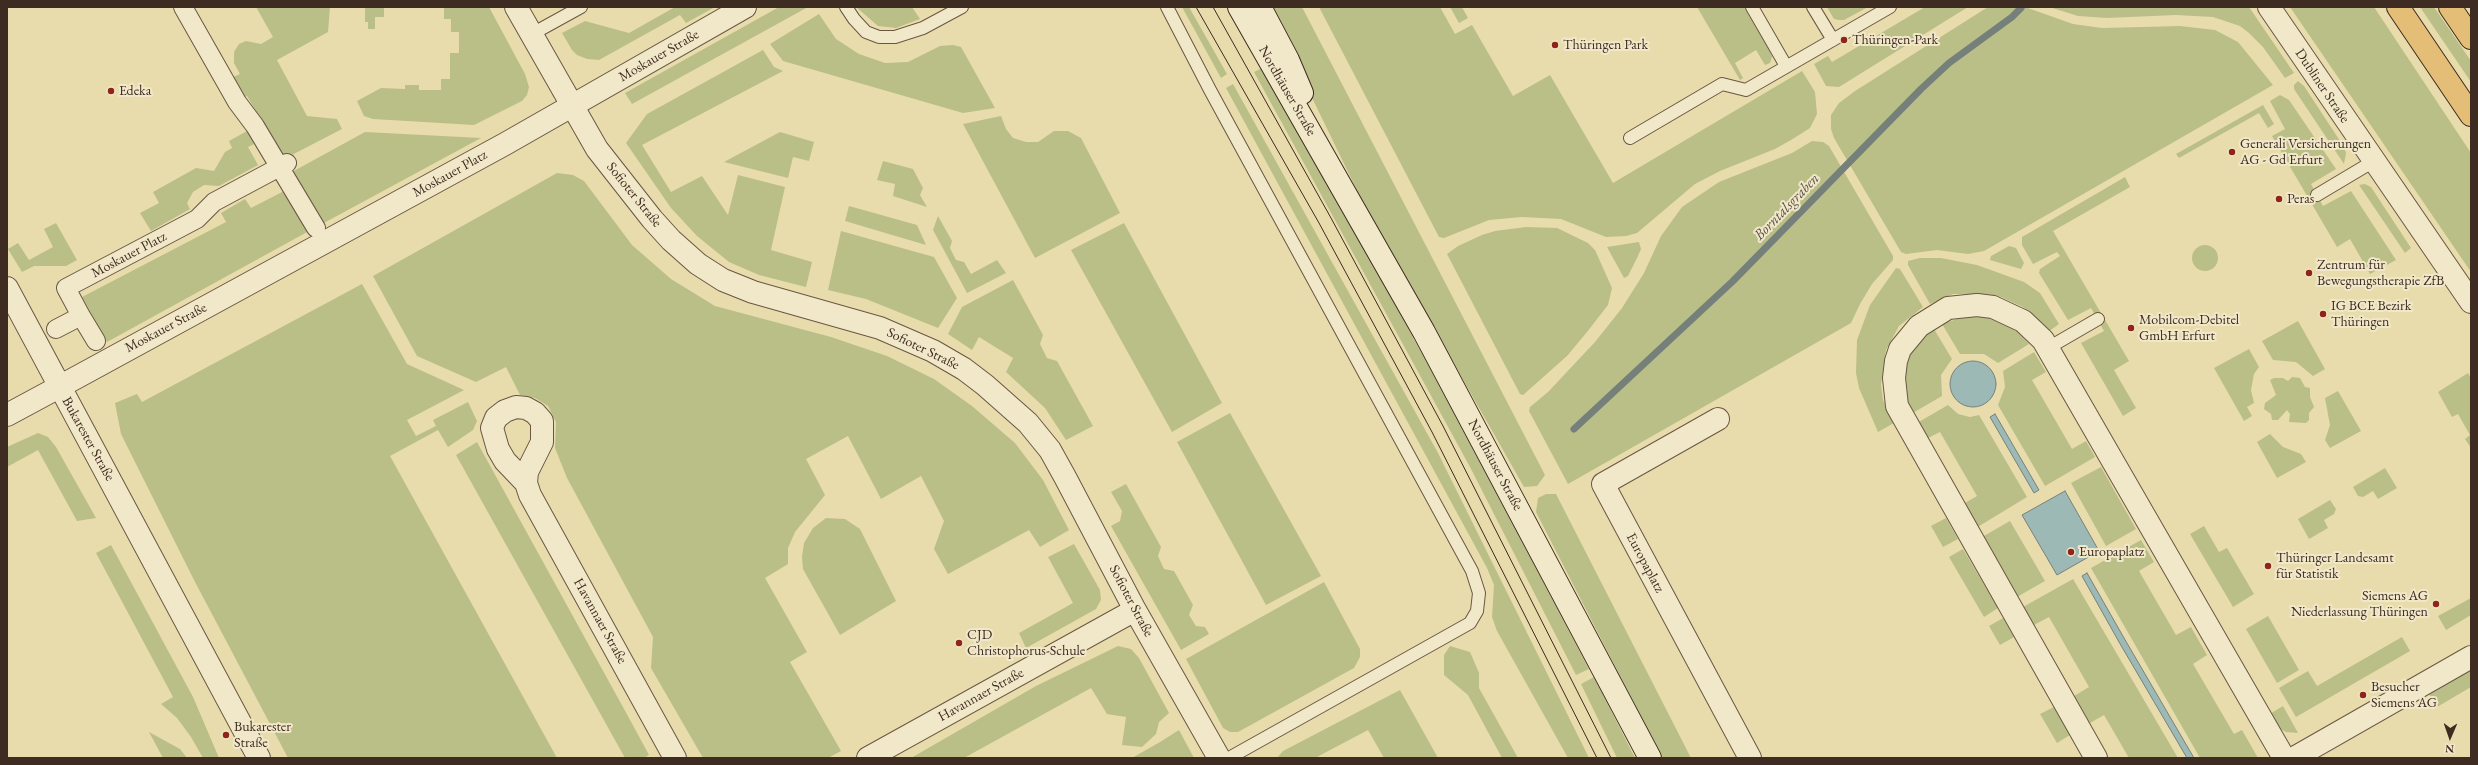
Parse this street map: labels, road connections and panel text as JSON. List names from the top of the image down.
{
  "streets": {
    "street": [
      "Moskauer Straße",
      "Dubliner Straße",
      "Nordhäuser Straße",
      "Moskauer Platz",
      "Sofioter Straße",
      "Bukarester Straße",
      "Europaplatz",
      "Havannaer Straße"
    ]
  },
  "crossings": [
    ["Moskauer Straße", "Moskauer Platz"],
    ["Moskauer Straße", "Sofioter Straße"],
    ["Moskauer Straße", "Bukarester Straße"],
    ["Moskauer Platz", "Sofioter Straße"],
    ["Sofioter Straße", "Havannaer Straße"]
  ],
  "water": ["Borntalsgraben"],
  "places": [
    "Thüringen-Park",
    "Thüringen Park",
    "Edeka",
    "Generali Versicherungen AG - Gd Erfurt",
    "Peras",
    "Zentrum für Bewegungstherapie ZfB",
    "IG BCE Bezirk Thüringen",
    "Mobilcom-Debitel GmbH Erfurt",
    "Europaplatz",
    "Thüringer Landesamt für Statistik",
    "Siemens AG Niederlassung Thüringen",
    "CJD Christophorus-Schule",
    "Besucher Siemens AG",
    "Bukarester Straße"
  ],
  "north": "bottom"
}
